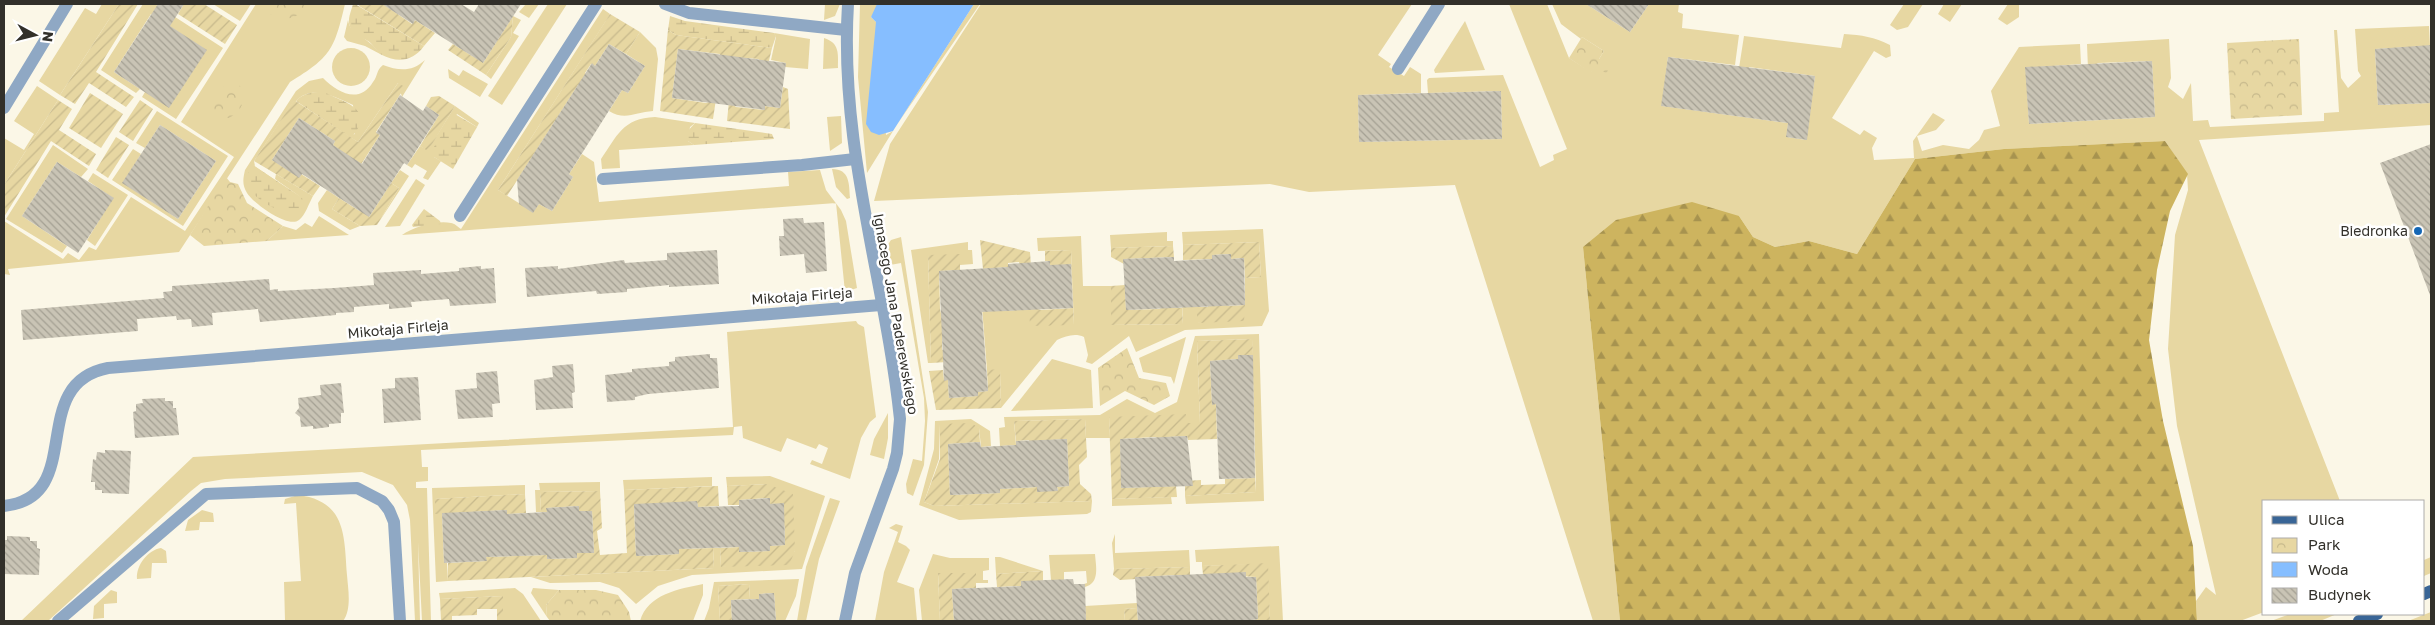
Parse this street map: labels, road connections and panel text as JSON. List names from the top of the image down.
{
  "streets": {
    "street": ["Mikołaja Firleja", "Ignacego Jana Paderewskiego"]
  },
  "crossings": [
    ["Mikołaja Firleja", "Ignacego Jana Paderewskiego"]
  ],
  "places": ["Biedronka"],
  "legend": [
    "Ulica",
    "Park",
    "Woda",
    "Budynek"
  ],
  "north": "right"
}
